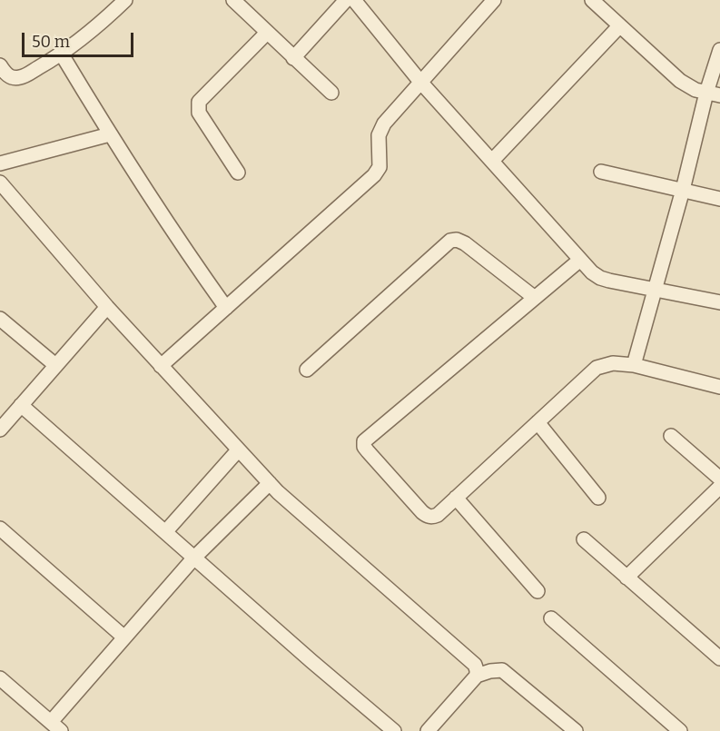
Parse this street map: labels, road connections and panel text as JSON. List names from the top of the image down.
{
  "scale_bar": "50 m"
}
